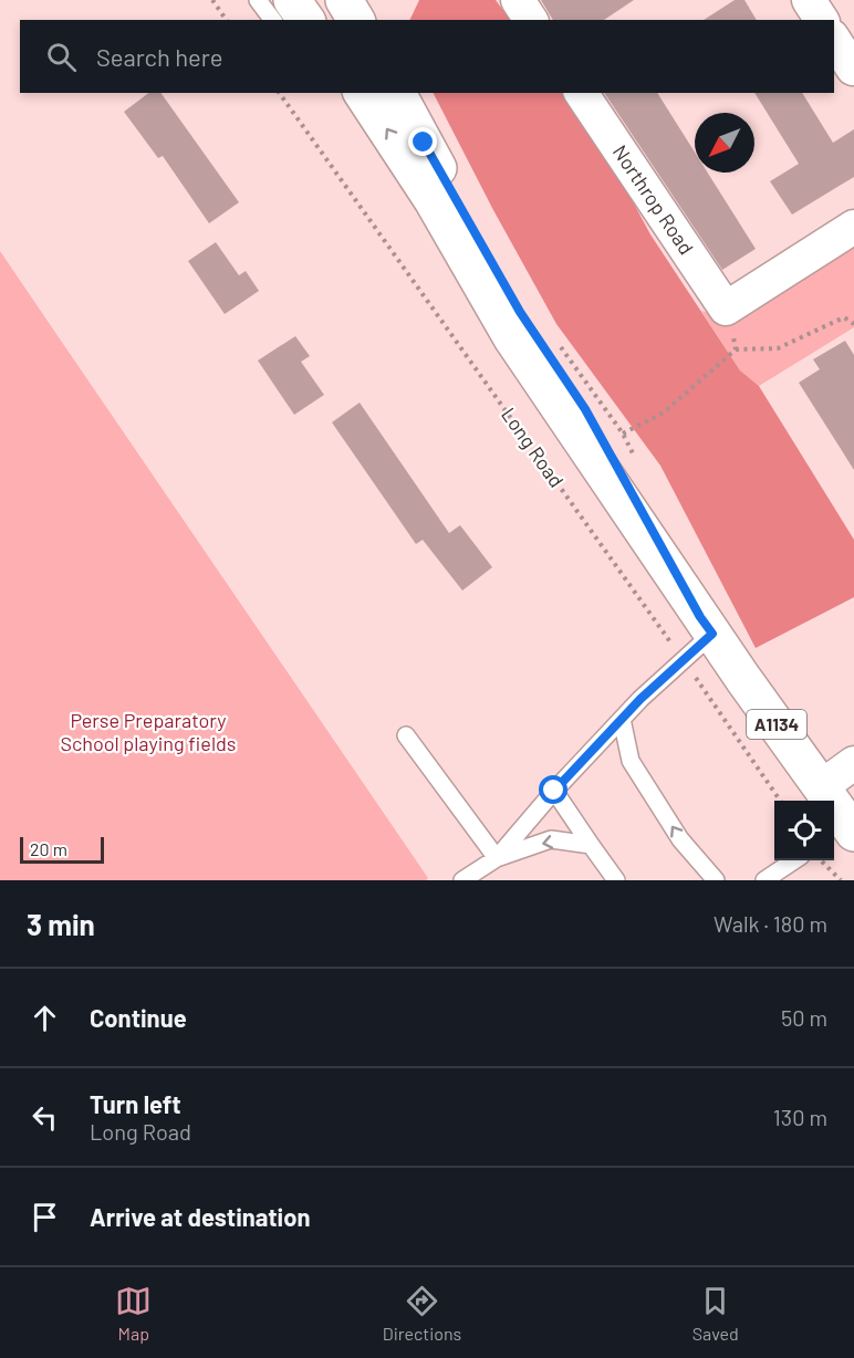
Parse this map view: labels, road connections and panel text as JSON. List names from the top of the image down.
{
  "streets": {
    "main road": ["A1134"],
    "street": ["Northrop Road"],
    "path": ["Long Road"]
  },
  "parks": ["Perse Preparatory School playing fields"],
  "scale_bar": "20 m",
  "north": "bottom left",
  "page": {
    "search": "Search here",
    "scale": "20 m",
    "heading": ["3 min", "Walk · 180 m"],
    "list": [
      ["Continue", "50 m"],
      ["Turn left", "Long Road", "130 m"],
      "Arrive at destination"
    ],
    "nav": ["Map", "Directions", "Saved"]
  }
}
